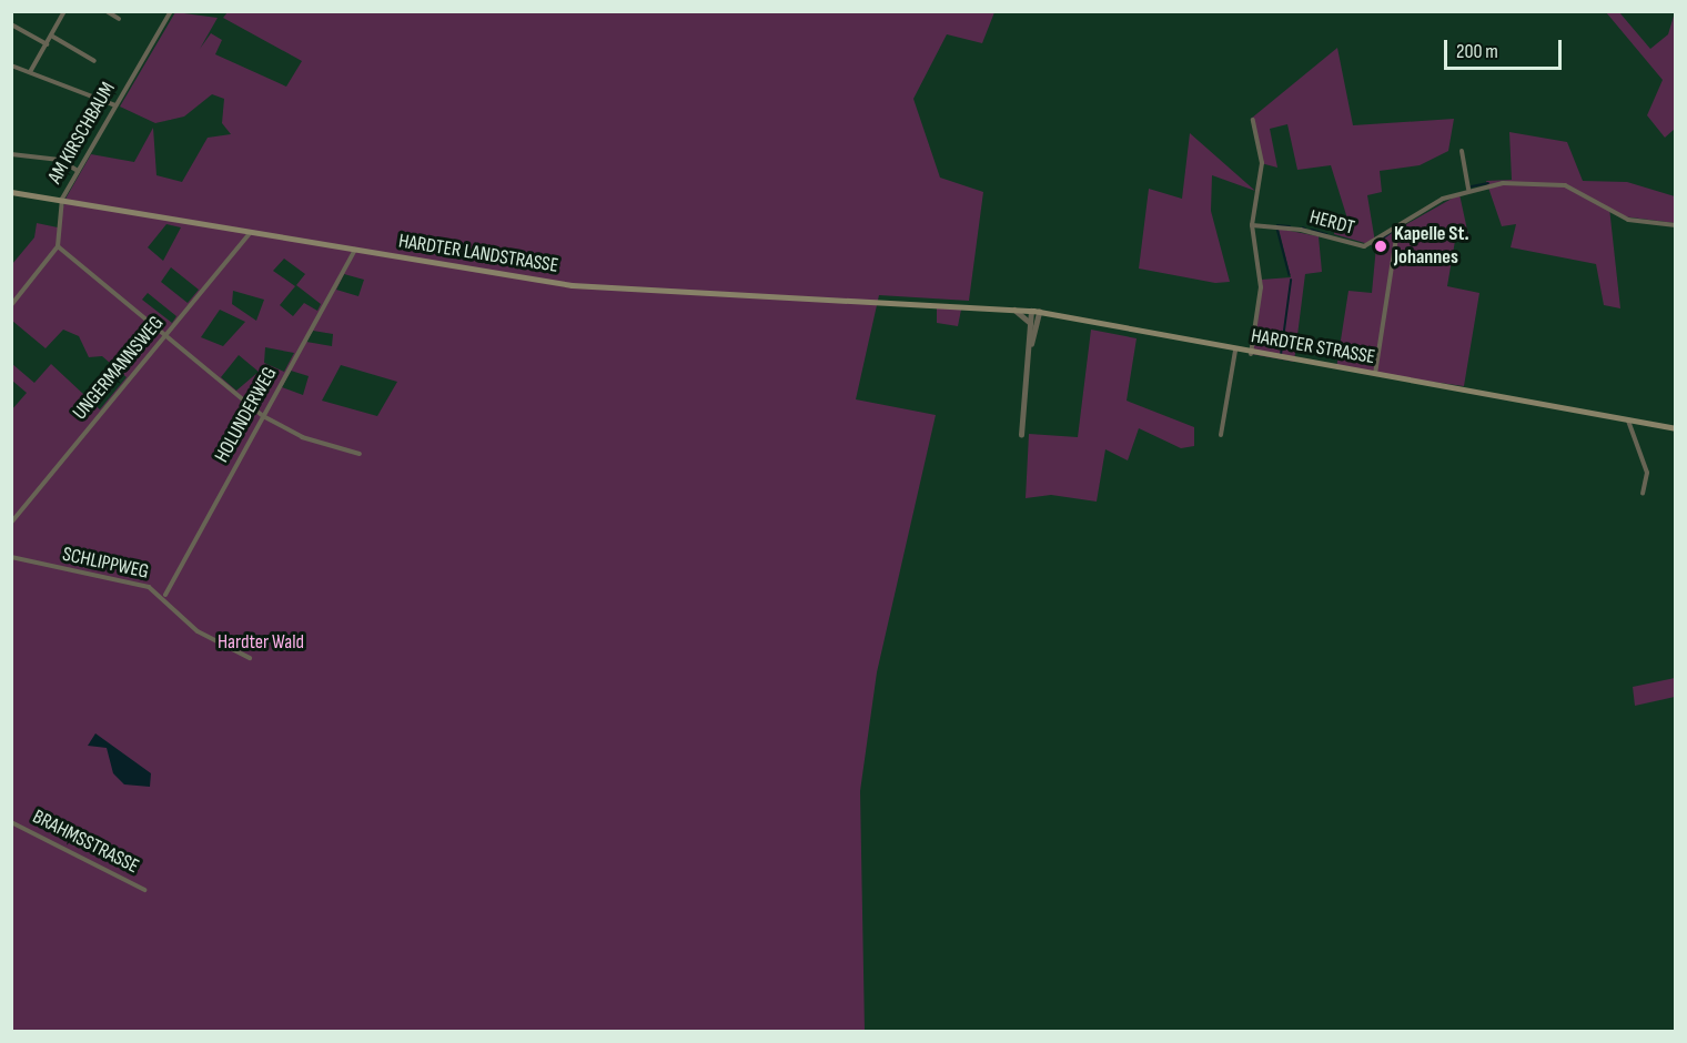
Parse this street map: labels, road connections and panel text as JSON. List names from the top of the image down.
{
  "streets": {
    "main road": ["HARDTER LANDSTRASSE", "HARDTER STRASSE"],
    "street": [
      "AM KIRSCHBAUM",
      "HERDT",
      "UNGERMANNSWEG",
      "HOLUNDERWEG",
      "SCHLIPPWEG",
      "BRAHMSSTRASSE"
    ]
  },
  "crossings": [
    ["AM KIRSCHBAUM", "HARDTER LANDSTRASSE"],
    ["HARDTER LANDSTRASSE", "HARDTER STRASSE"],
    ["HARDTER LANDSTRASSE", "UNGERMANNSWEG"],
    ["HARDTER LANDSTRASSE", "HOLUNDERWEG"],
    ["HOLUNDERWEG", "SCHLIPPWEG"]
  ],
  "parks": ["Hardter Wald"],
  "places": ["Kapelle St. Johannes"],
  "scale_bar": "200 m"
}
